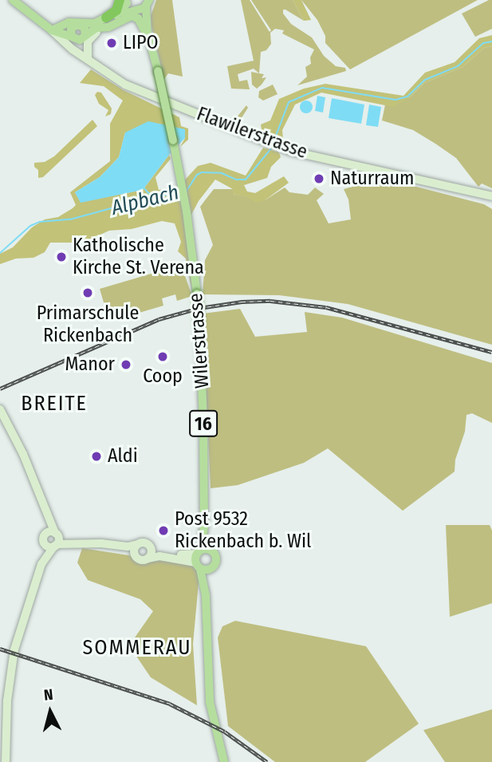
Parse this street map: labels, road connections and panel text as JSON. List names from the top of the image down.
{
  "streets": {
    "main road": ["Flawilerstrasse", "Wilerstrasse", "16"]
  },
  "crossings": [
    ["Wilerstrasse", "16"]
  ],
  "districts": ["BREITE", "SOMMERAU"],
  "water": ["Alpbach"],
  "places": [
    "LIPO",
    "Naturraum",
    "Katholische Kirche St. Verena",
    "Primarschule Rickenbach",
    "Coop",
    "Manor",
    "Aldi",
    "Post 9532 Rickenbach b. Wil"
  ],
  "north": "top"
}
